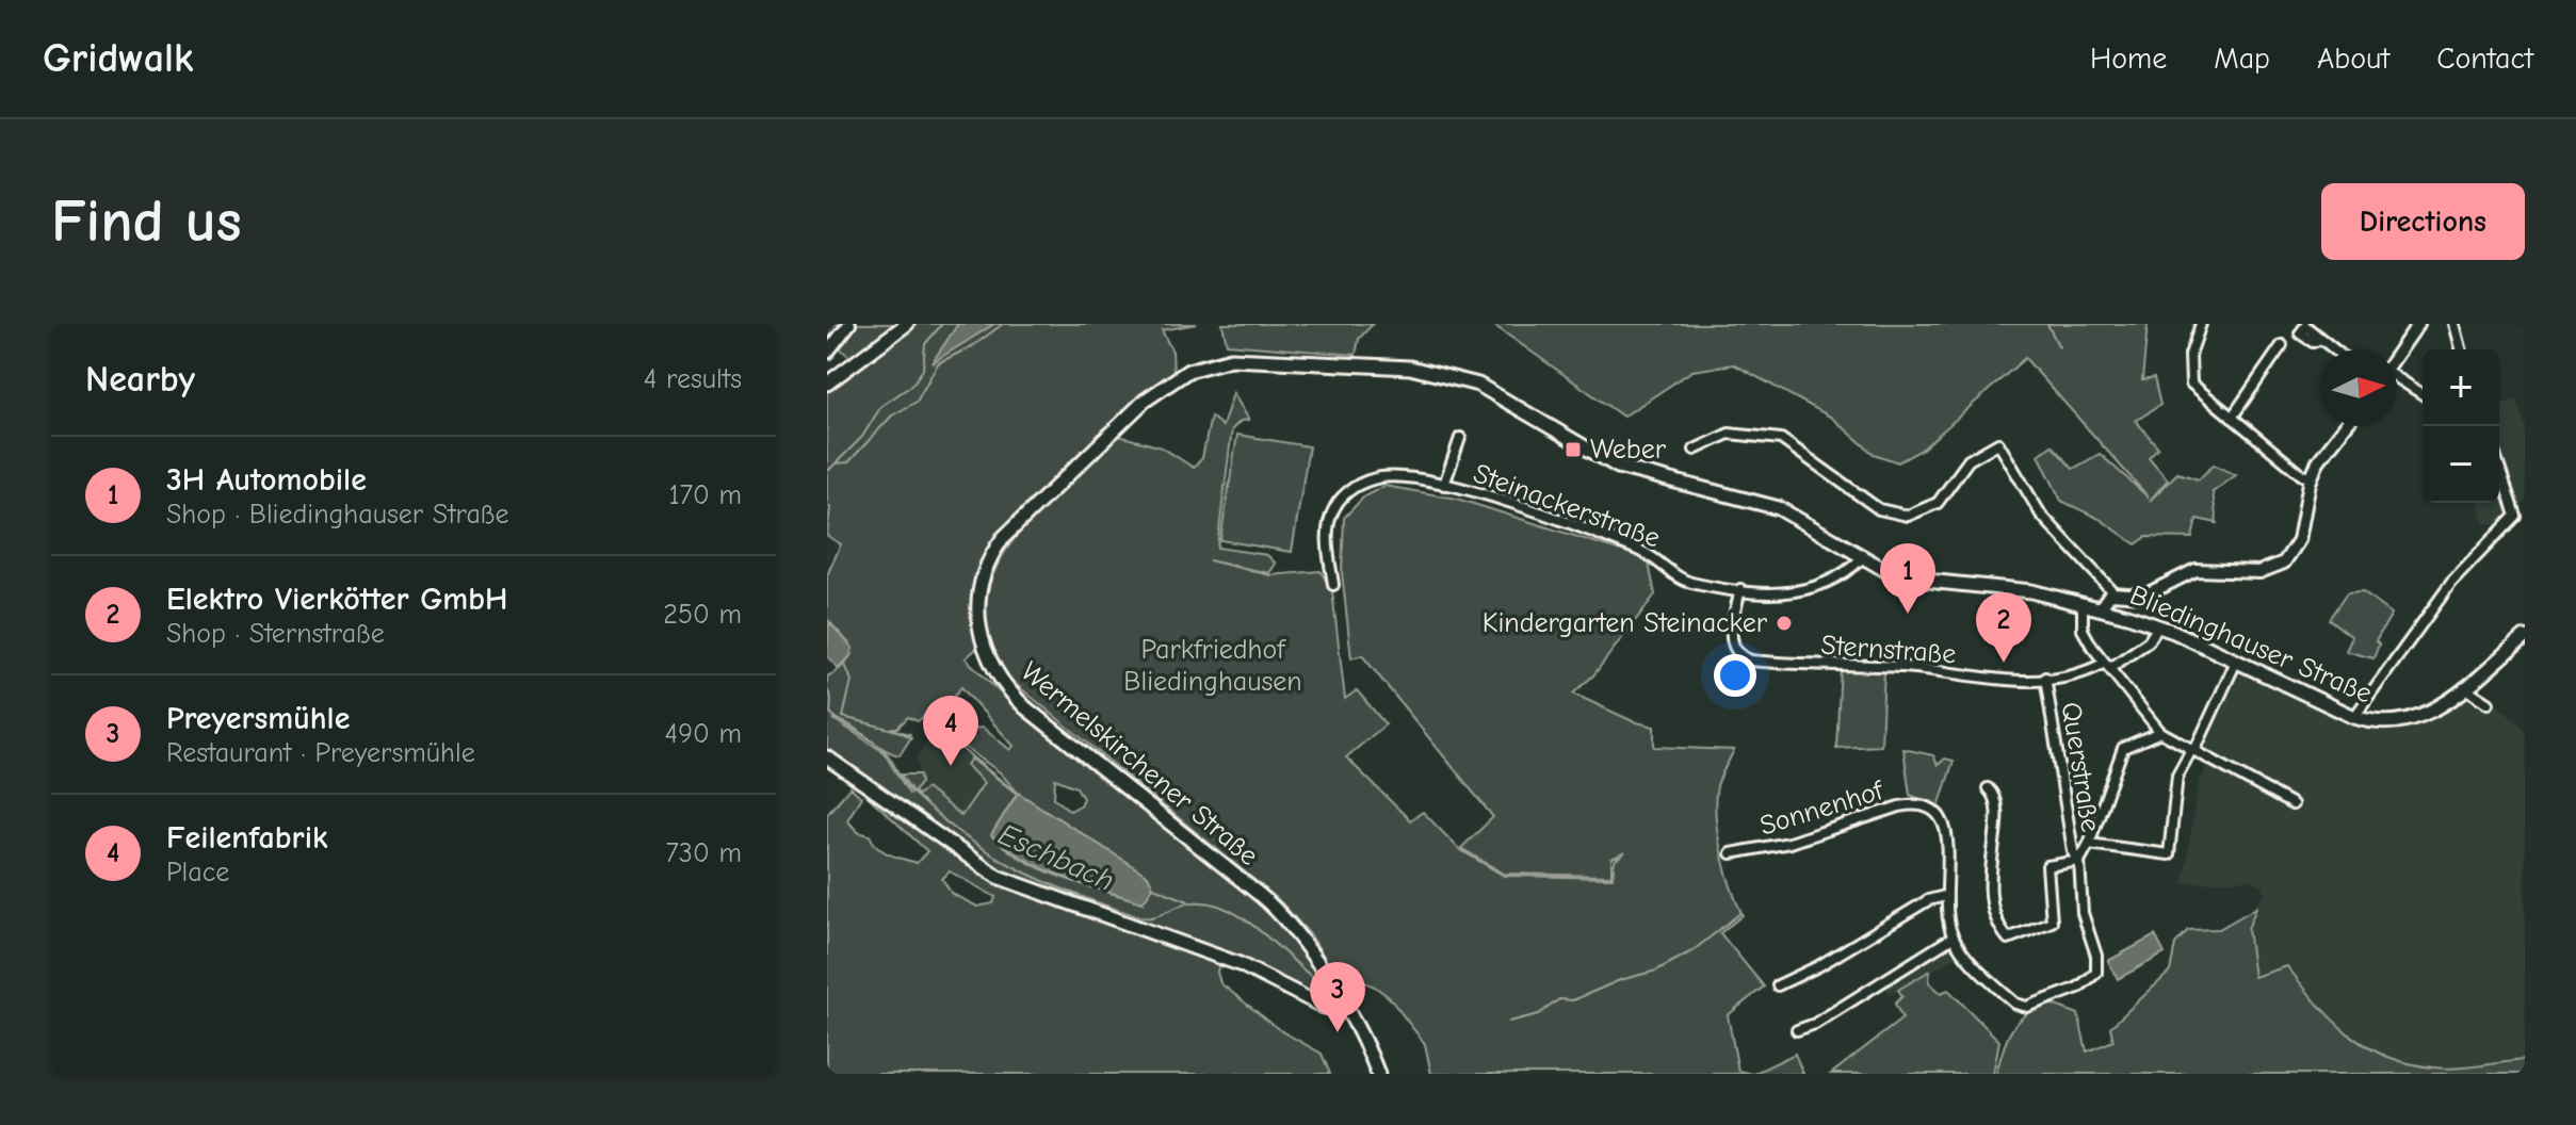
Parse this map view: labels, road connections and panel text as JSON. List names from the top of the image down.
{
  "streets": {
    "main road": ["Bliedinghauser Straße", "Wermelskirchener Straße"],
    "street": [
      "Steinackerstraße",
      "Sternstraße",
      "Querstraße",
      "Sonnenhof"
    ]
  },
  "crossings": [
    ["Steinackerstraße", "Bliedinghauser Straße"],
    ["Steinackerstraße", "Sternstraße"],
    ["Steinackerstraße", "Wermelskirchener Straße"],
    ["Bliedinghauser Straße", "Wermelskirchener Straße"],
    ["Sternstraße", "Querstraße"],
    ["Querstraße", "Sonnenhof"]
  ],
  "water": ["Eschbach"],
  "parks": ["Parkfriedhof Bliedinghausen"],
  "places": {
    "transit": ["Weber"],
    "other": ["Kindergarten Steinacker"]
  },
  "north": "right",
  "page": {
    "header": "Gridwalk",
    "nav": [
      "Home",
      "Map",
      "About",
      "Contact"
    ],
    "buttons": "Directions",
    "title": "Find us",
    "heading": ["Nearby", "4 results"],
    "map_buttons": ["+", "−"],
    "list": [
      {
        "mark": "1",
        "name": "3H Automobile",
        "note": "Shop · Bliedinghauser Straße",
        "value": "170 m"
      },
      {
        "mark": "2",
        "name": "Elektro Vierkötter GmbH",
        "note": "Shop · Sternstraße",
        "value": "250 m"
      },
      {
        "mark": "3",
        "name": "Preyersmühle",
        "note": "Restaurant · Preyersmühle",
        "value": "490 m"
      },
      {
        "mark": "4",
        "name": "Feilenfabrik",
        "note": "Place",
        "value": "730 m"
      }
    ],
    "pins": [
      "1",
      "2",
      "4",
      "3"
    ]
  }
}
